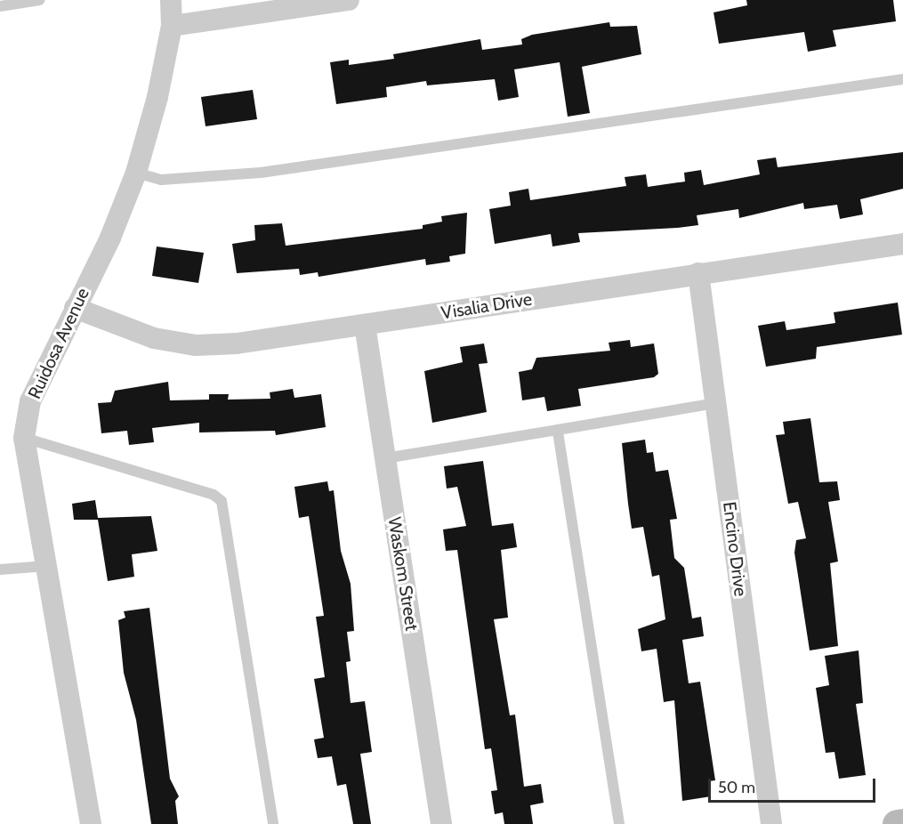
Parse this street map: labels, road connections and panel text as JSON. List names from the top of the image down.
{
  "streets": {
    "street": [
      "Visalia Drive",
      "Ruidosa Avenue",
      "Encino Drive",
      "Waskom Street"
    ]
  },
  "crossings": [
    ["Visalia Drive", "Ruidosa Avenue"],
    ["Visalia Drive", "Encino Drive"],
    ["Visalia Drive", "Waskom Street"]
  ],
  "scale_bar": "50 m"
}
